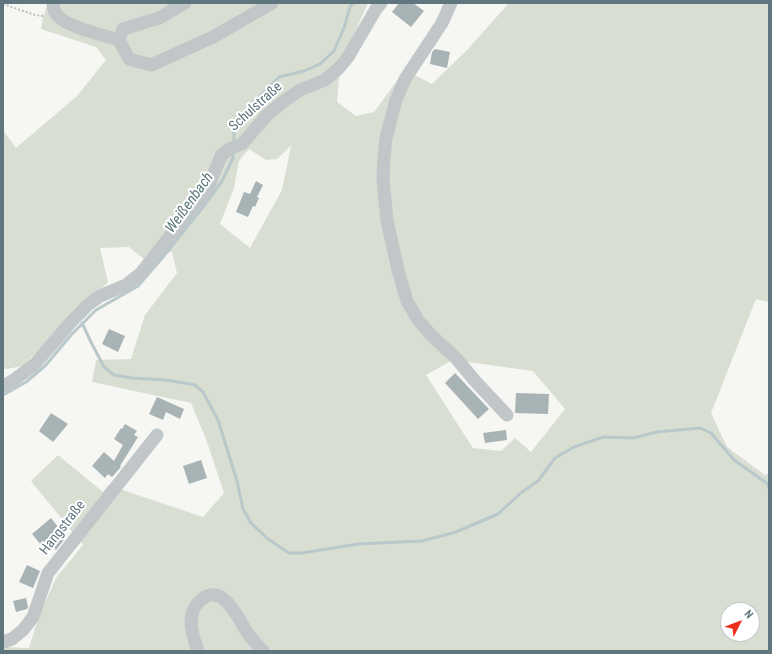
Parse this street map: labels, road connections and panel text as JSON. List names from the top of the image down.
{
  "streets": {
    "street": ["Schulstraße", "Hangstraße"]
  },
  "water": ["Weißenbach"],
  "north": "top right"
}
